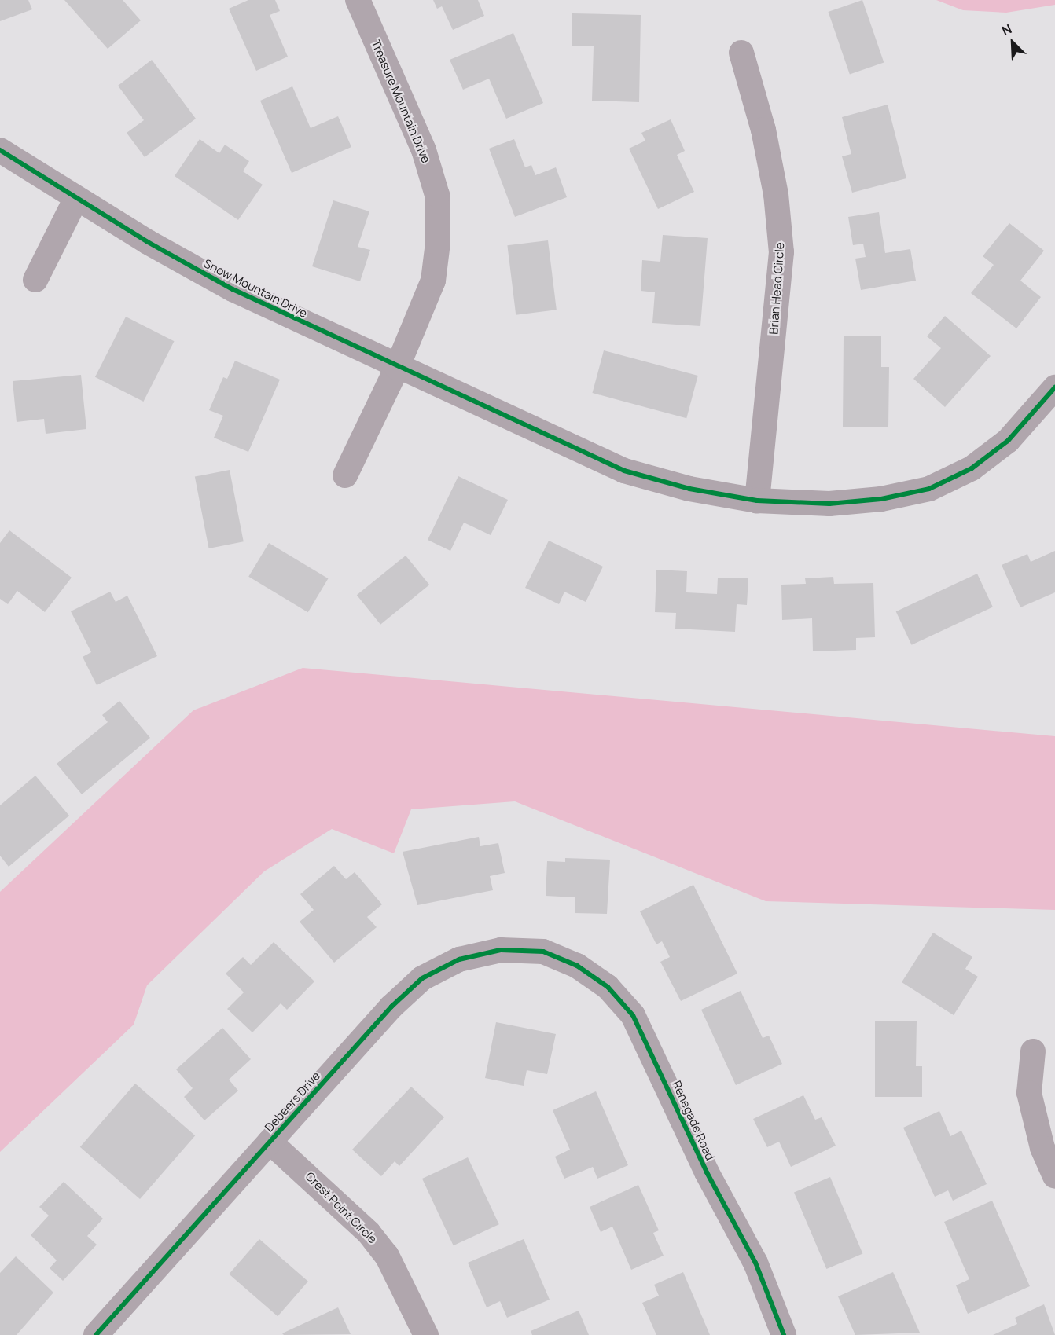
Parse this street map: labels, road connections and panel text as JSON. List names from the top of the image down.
{
  "streets": {
    "street": [
      "Treasure Mountain Drive",
      "Snow Mountain Drive",
      "Brian Head Circle",
      "Debeers Drive",
      "Renegade Road",
      "Crest Point Circle"
    ]
  },
  "crossings": [
    ["Treasure Mountain Drive", "Snow Mountain Drive"],
    ["Snow Mountain Drive", "Brian Head Circle"],
    ["Debeers Drive", "Renegade Road"],
    ["Debeers Drive", "Crest Point Circle"]
  ],
  "north": "top left"
}
